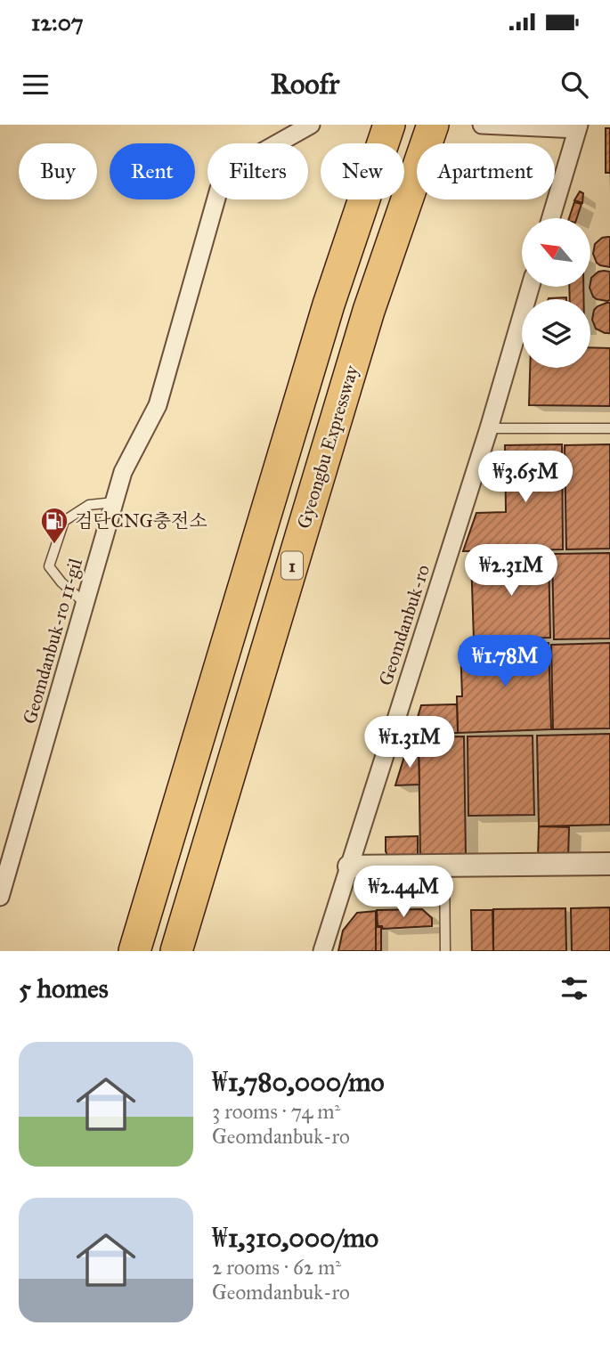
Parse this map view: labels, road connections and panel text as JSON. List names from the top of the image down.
{
  "streets": {
    "highway": ["Gyeongbu Expressway", "1"],
    "street": ["Geomdanbuk-ro", "Geomdanbuk-ro 11-gil"]
  },
  "places": {
    "fuel station": ["검단CNG충전소"]
  },
  "north": "top left",
  "page": {
    "status": "12:07",
    "header": "Roofr",
    "chip": [
      "Buy",
      "Rent",
      "Filters",
      "New",
      "Apartment"
    ],
    "price": [
      "₩3.65M",
      "₩2.31M",
      "₩1.78M",
      "₩1.31M",
      "₩2.44M"
    ],
    "heading": "5 homes",
    "list": [
      {
        "name": "₩1,780,000/mo",
        "note": "3 rooms · 74 m² · Geomdanbuk-ro"
      },
      {
        "name": "₩1,310,000/mo",
        "note": "2 rooms · 62 m² · Geomdanbuk-ro"
      }
    ]
  }
}
